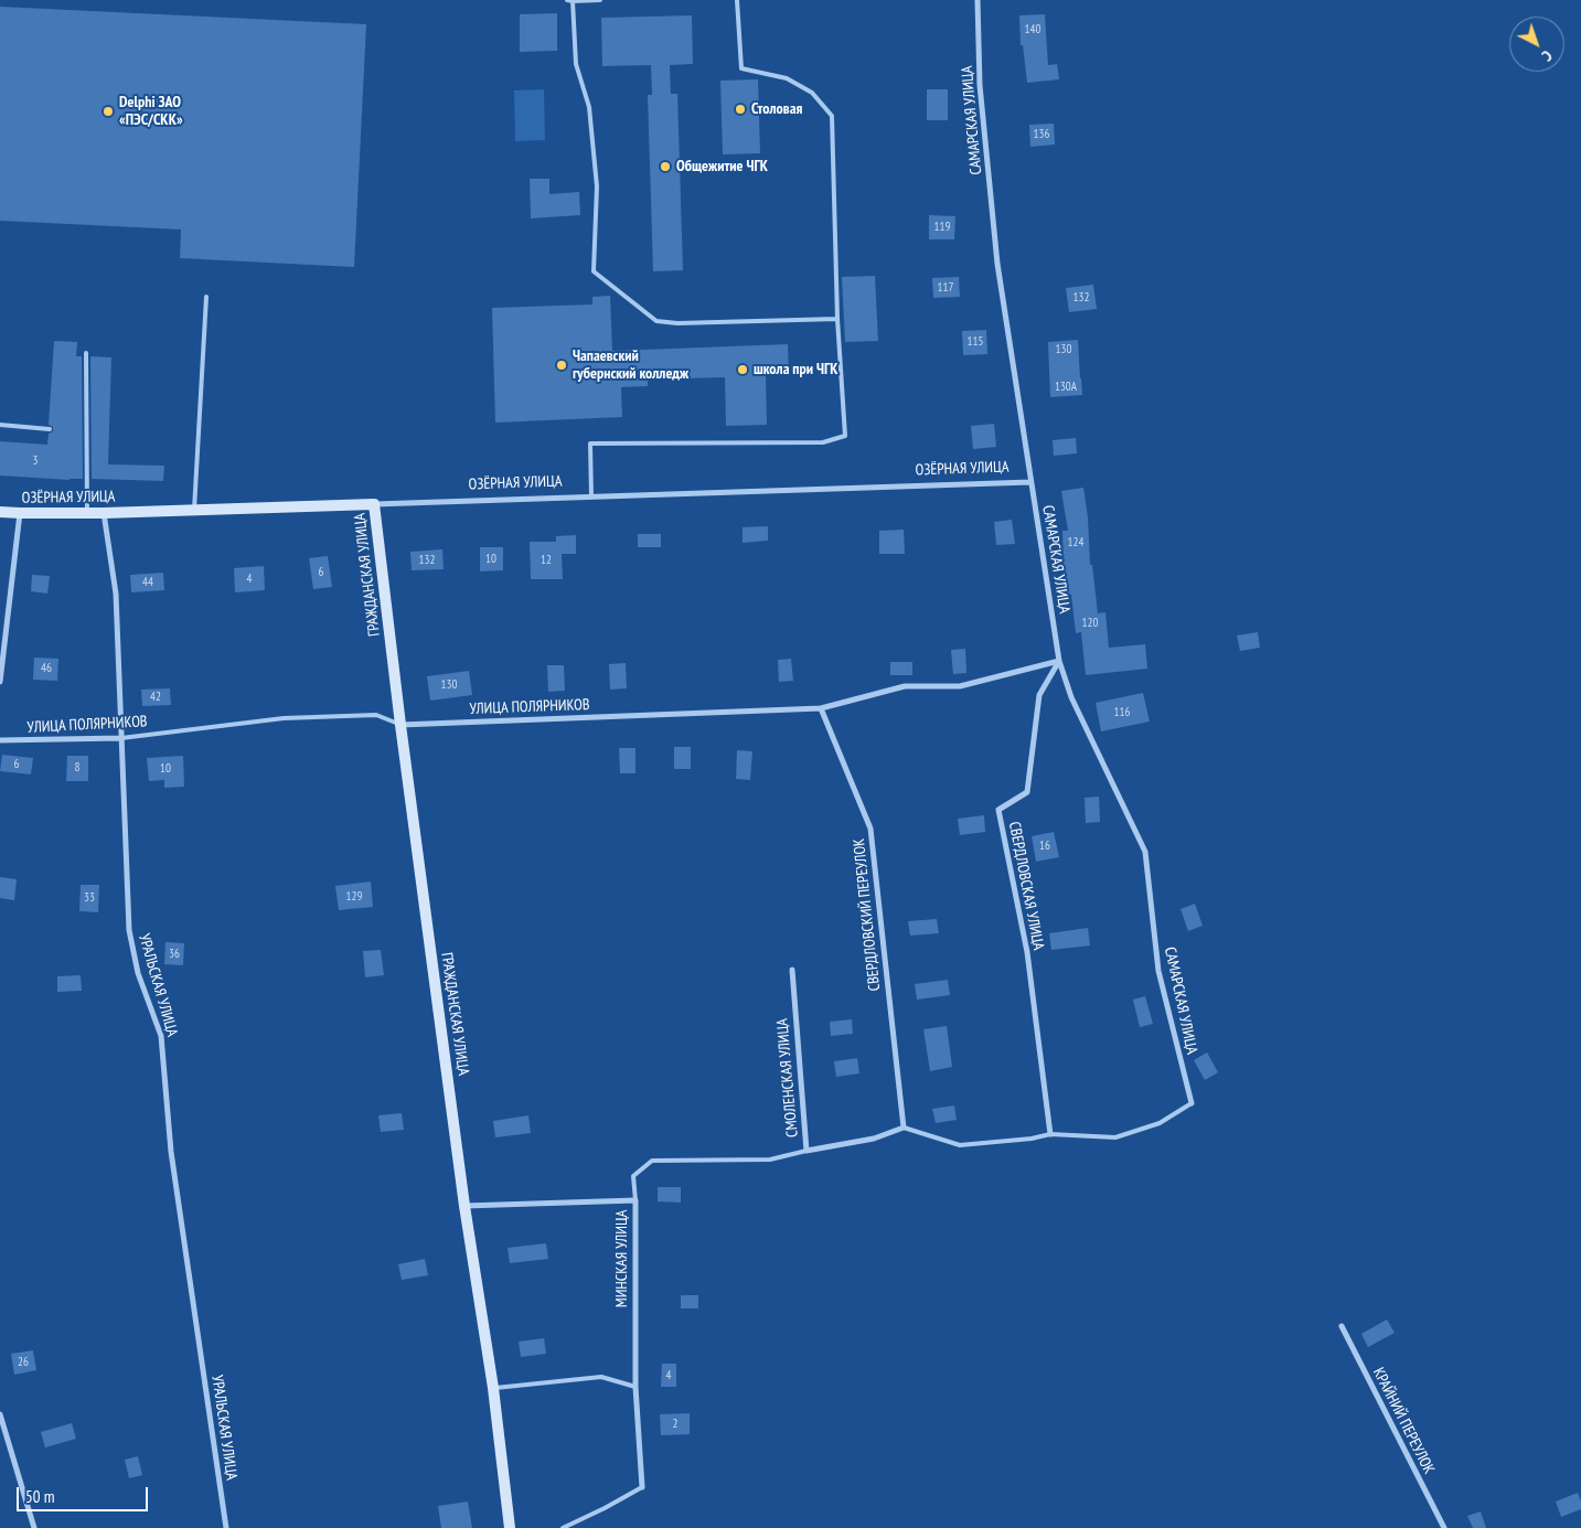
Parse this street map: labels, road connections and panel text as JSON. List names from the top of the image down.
{
  "streets": {
    "street": [
      "САМАРСКАЯ УЛИЦА",
      "ОЗЁРНАЯ УЛИЦА",
      "ГРАЖДАНСКАЯ УЛИЦА",
      "УЛИЦА ПОЛЯРНИКОВ",
      "СВЕРДЛОВСКАЯ УЛИЦА",
      "СВЕРДЛОВСКИЙ ПЕРЕУЛОК",
      "УРАЛЬСКАЯ УЛИЦА",
      "СМОЛЕНСКАЯ УЛИЦА",
      "МИНСКАЯ УЛИЦА",
      "КРАЙНИЙ ПЕРЕУЛОК"
    ]
  },
  "crossings": [
    ["САМАРСКАЯ УЛИЦА", "ОЗЁРНАЯ УЛИЦА"],
    ["САМАРСКАЯ УЛИЦА", "УЛИЦА ПОЛЯРНИКОВ"],
    ["САМАРСКАЯ УЛИЦА", "СВЕРДЛОВСКАЯ УЛИЦА"],
    ["ОЗЁРНАЯ УЛИЦА", "ГРАЖДАНСКАЯ УЛИЦА"],
    ["ОЗЁРНАЯ УЛИЦА", "УРАЛЬСКАЯ УЛИЦА"],
    ["ГРАЖДАНСКАЯ УЛИЦА", "УЛИЦА ПОЛЯРНИКОВ"],
    ["ГРАЖДАНСКАЯ УЛИЦА", "МИНСКАЯ УЛИЦА"],
    ["УЛИЦА ПОЛЯРНИКОВ", "СВЕРДЛОВСКАЯ УЛИЦА"],
    ["УЛИЦА ПОЛЯРНИКОВ", "СВЕРДЛОВСКИЙ ПЕРЕУЛОК"],
    ["УЛИЦА ПОЛЯРНИКОВ", "УРАЛЬСКАЯ УЛИЦА"],
    ["СВЕРДЛОВСКИЙ ПЕРЕУЛОК", "СМОЛЕНСКАЯ УЛИЦА"]
  ],
  "places": [
    "Столовая",
    "Delphi ЗАО «ПЭС/СКК»",
    "Общежитие ЧГК",
    "Чапаевский губернский колледж",
    "школа при ЧГК"
  ],
  "house_numbers": [
    "140",
    "136",
    "119",
    "117",
    "132",
    "115",
    "130",
    "130А",
    "3",
    "124",
    "10",
    "132",
    "12",
    "6",
    "4",
    "44",
    "120",
    "46",
    "130",
    "42",
    "116",
    "6",
    "8",
    "10",
    "16",
    "129",
    "33",
    "36",
    "26",
    "4",
    "2"
  ],
  "scale_bar": "50 m",
  "north": "bottom right"
}
